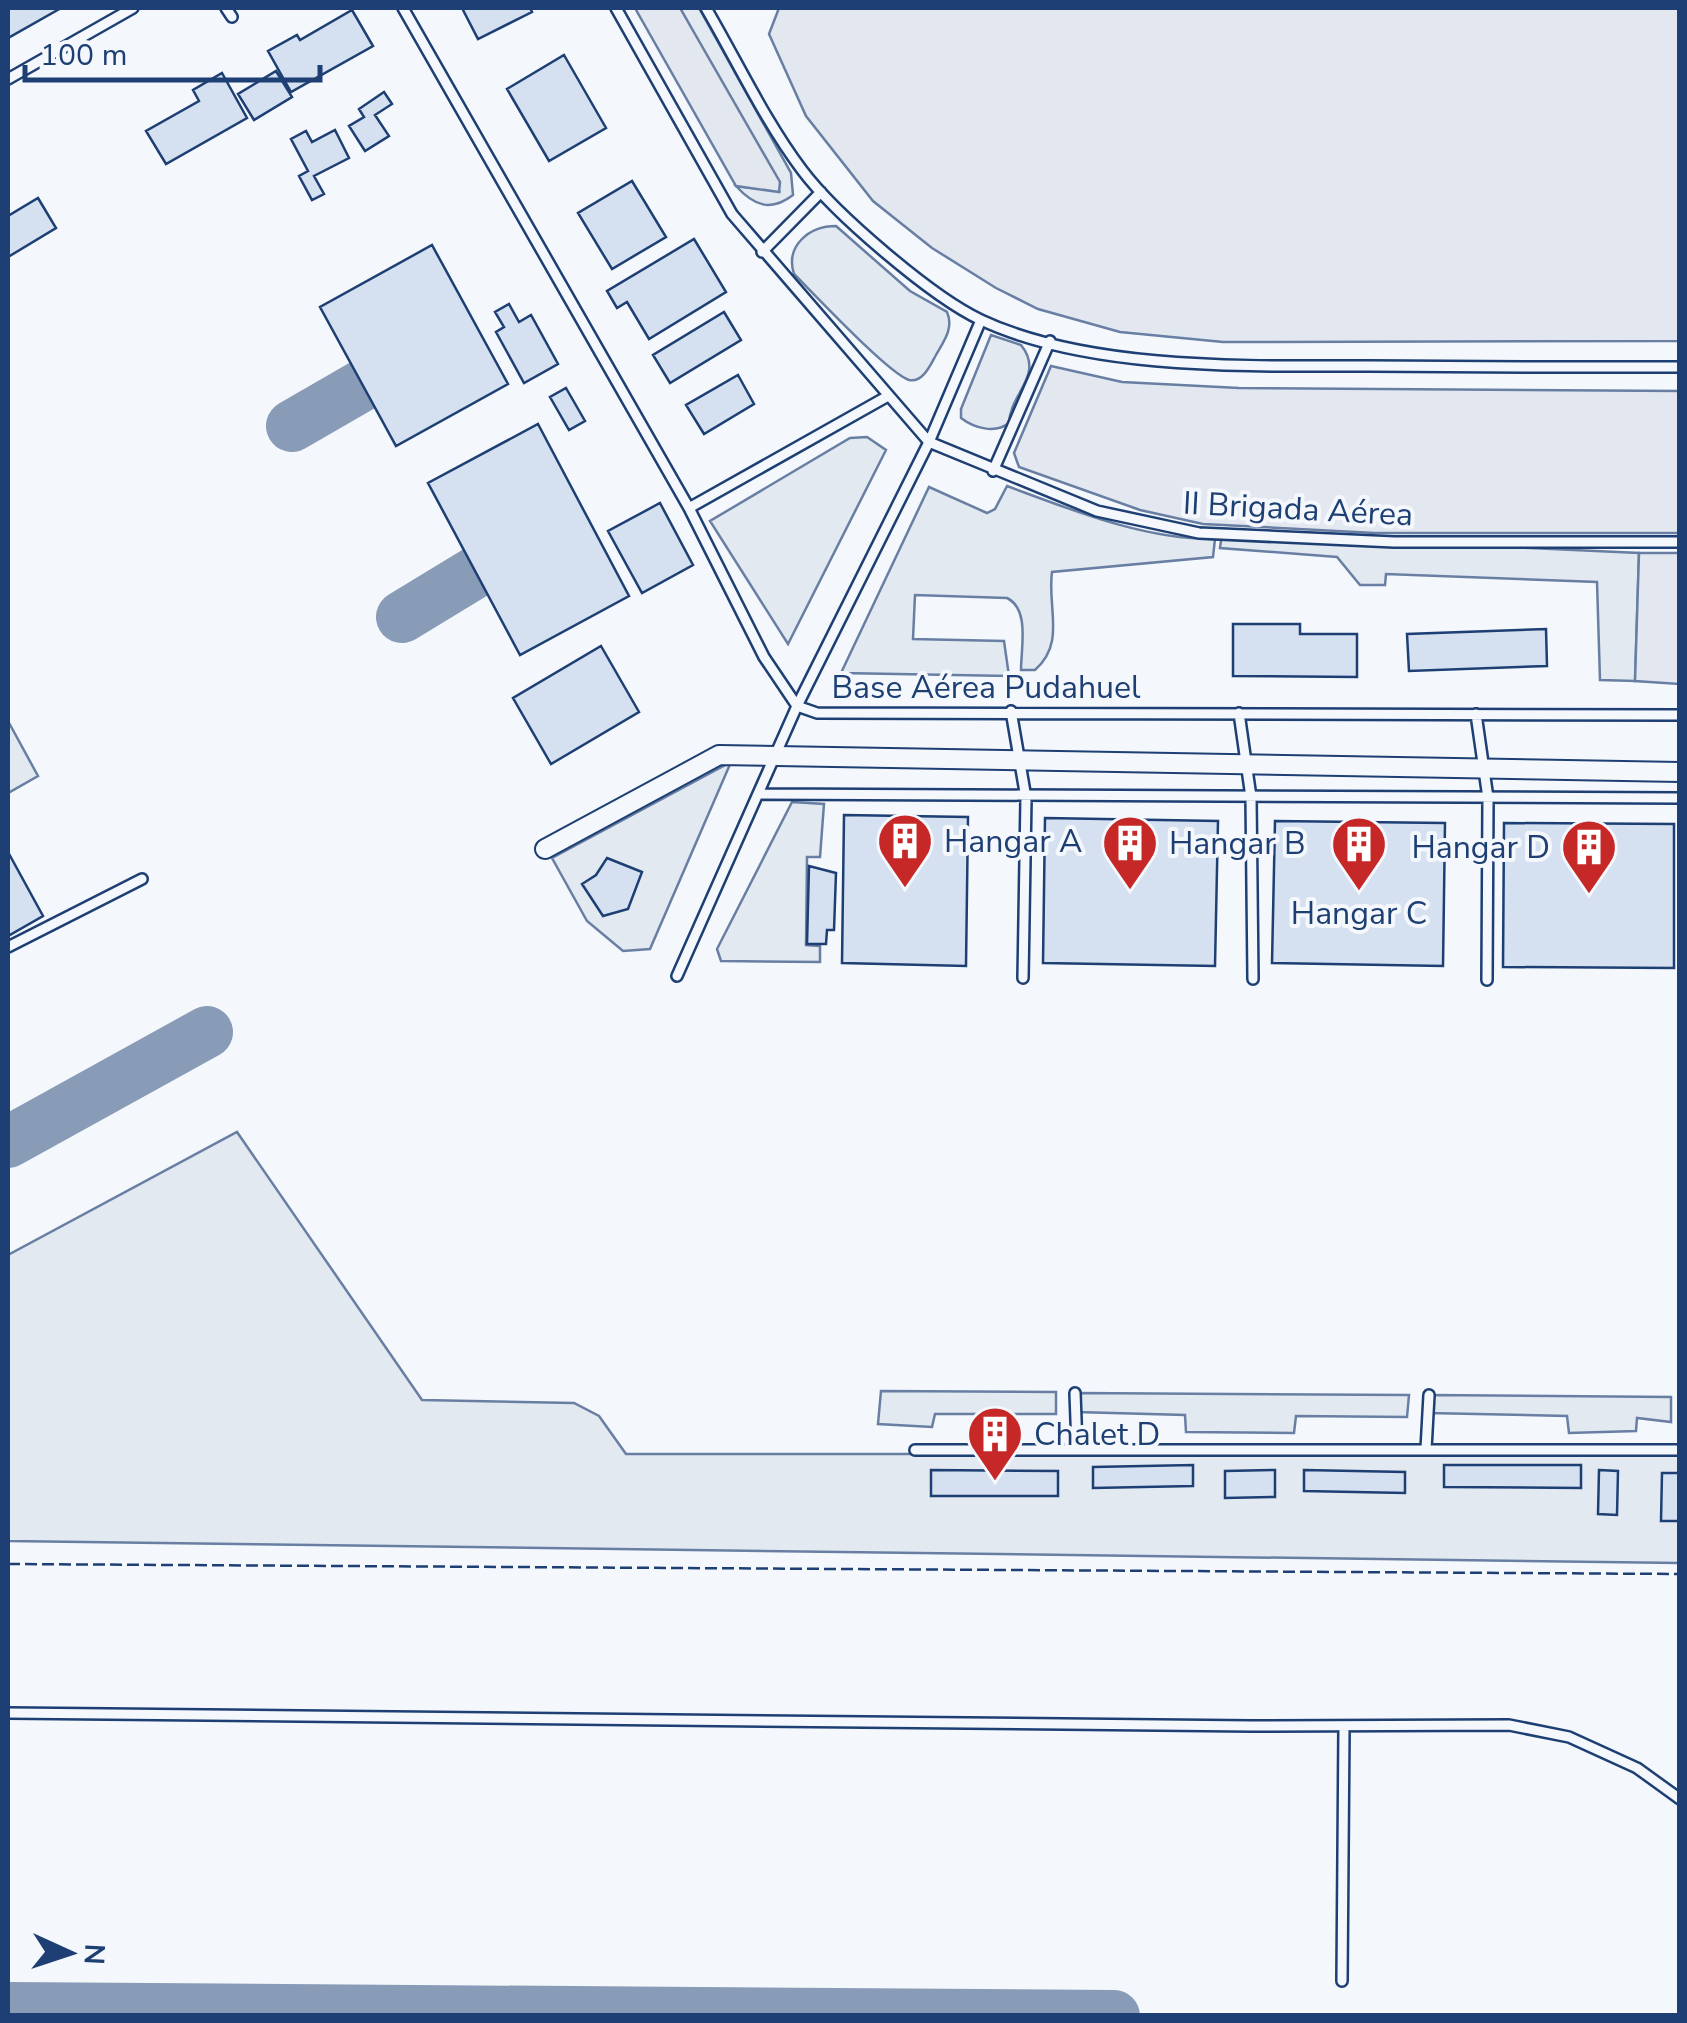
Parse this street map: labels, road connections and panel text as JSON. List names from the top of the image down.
{
  "streets": {
    "lane": ["II Brigada Aérea", "Base Aérea Pudahuel"]
  },
  "places": {
    "building": [
      "Hangar A",
      "Hangar B",
      "Hangar C",
      "Hangar D",
      "Chalet D"
    ]
  },
  "scale_bar": "100 m",
  "north": "right"
}
